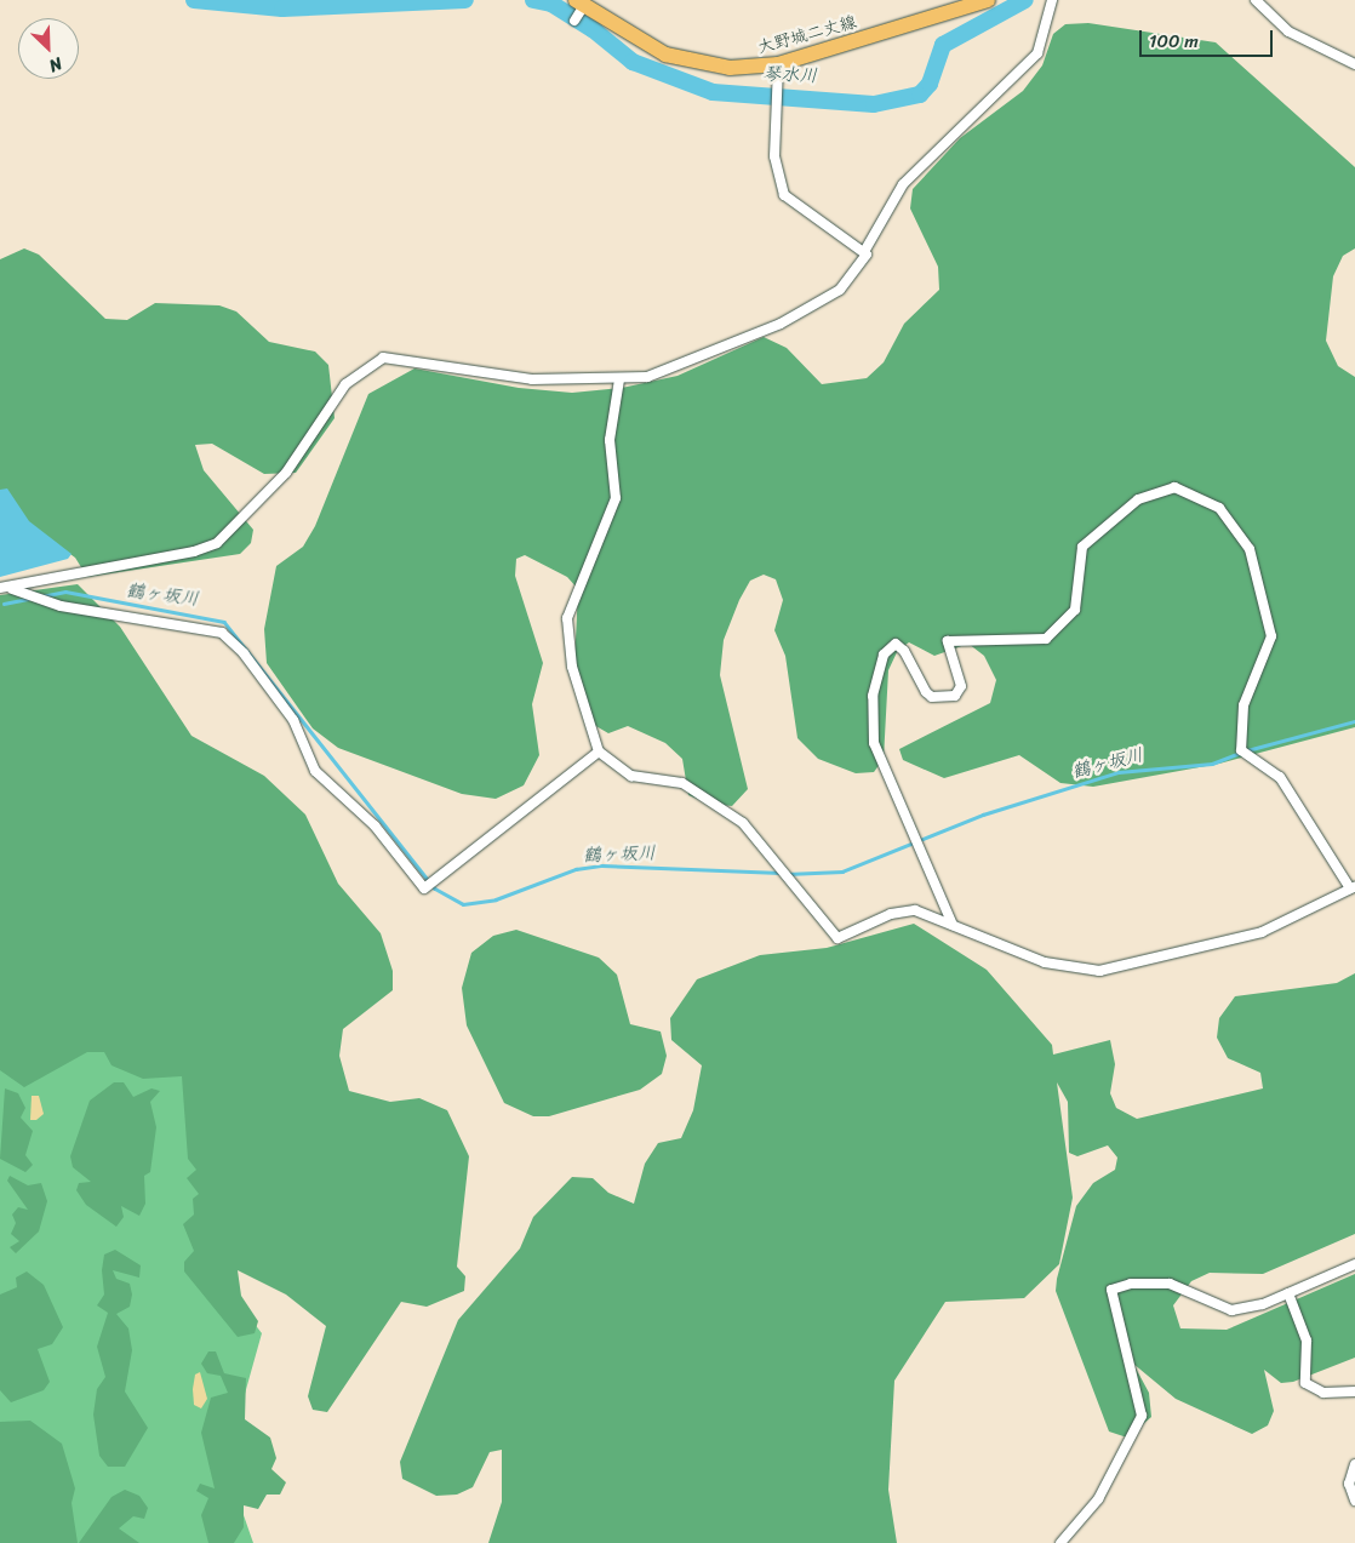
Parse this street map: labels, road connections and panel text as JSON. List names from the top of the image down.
{
  "streets": {
    "main road": ["大野城二丈線"]
  },
  "water": ["琴水川", "鶴ヶ坂川"],
  "scale_bar": "100 m",
  "north": "bottom right"
}
